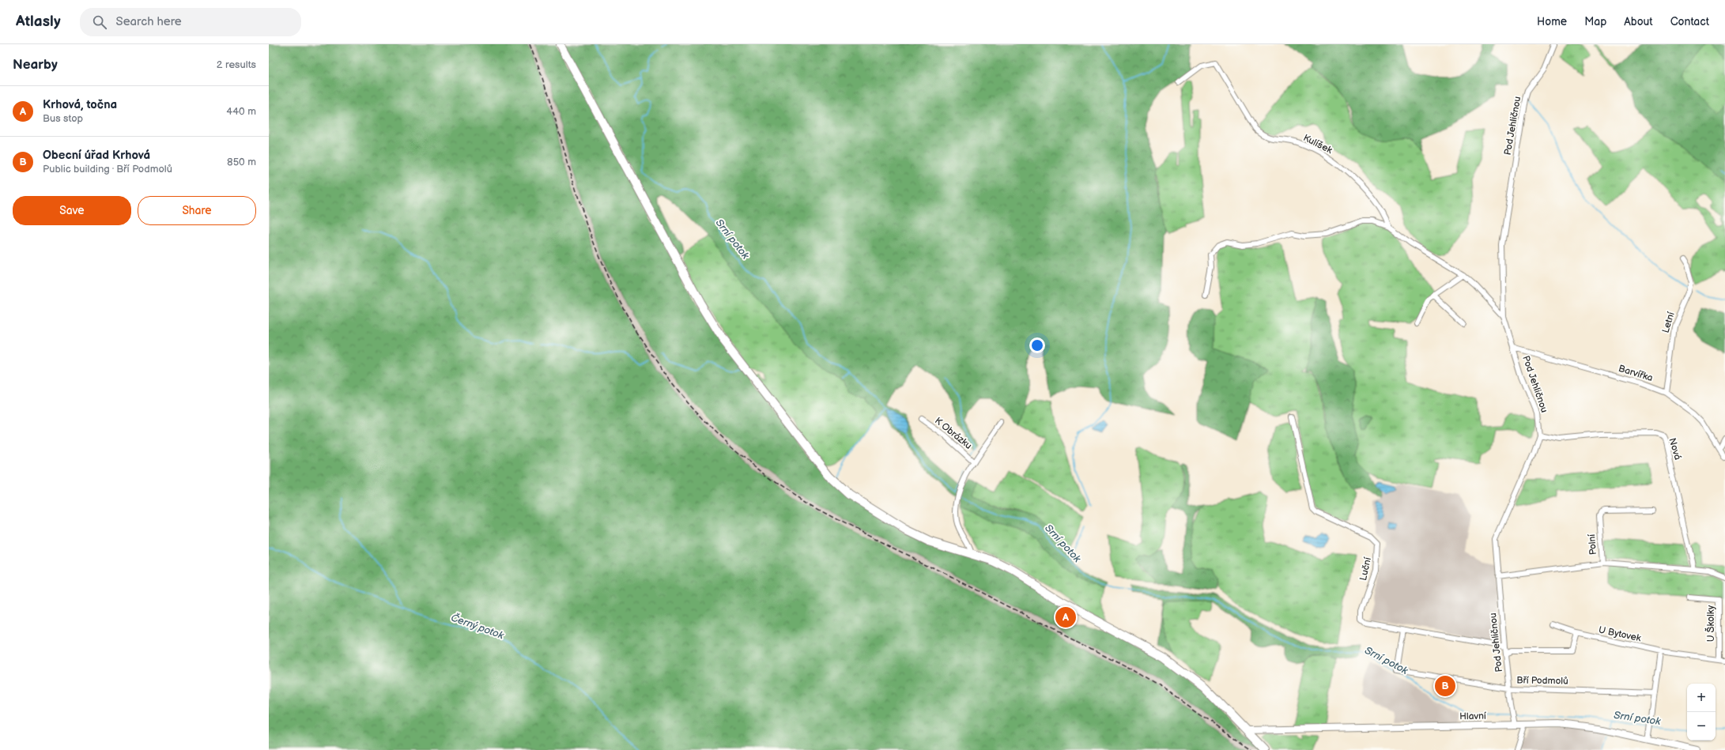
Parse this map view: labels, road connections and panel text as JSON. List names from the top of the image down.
{
  "streets": {
    "street": [
      "Pod Jehličnou",
      "Kulíšek",
      "Letní",
      "Barvířka",
      "K Obrázku",
      "Nová",
      "Polní",
      "Luční",
      "U Školky",
      "U Bytovek",
      "Bří Podmolů",
      "Hlavní"
    ]
  },
  "crossings": [
    ["Pod Jehličnou", "Barvířka"],
    ["Pod Jehličnou", "Nová"],
    ["Pod Jehličnou", "Polní"],
    ["Pod Jehličnou", "Luční"],
    ["Pod Jehličnou", "Bří Podmolů"],
    ["Pod Jehličnou", "Hlavní"],
    ["Letní", "Barvířka"],
    ["Luční", "Bří Podmolů"]
  ],
  "water": ["Srní potok", "Černý potok"],
  "page": {
    "header": "Atlasly",
    "search": "Search here",
    "nav": [
      "Home",
      "Map",
      "About",
      "Contact"
    ],
    "heading": ["Nearby", "2 results"],
    "list": [
      {
        "mark": "A",
        "name": "Krhová, točna",
        "note": "Bus stop",
        "value": "440 m"
      },
      {
        "mark": "B",
        "name": "Obecní úřad Krhová",
        "note": "Public building · Bří Podmolů",
        "value": "850 m"
      }
    ],
    "buttons": ["Save", "Share"],
    "pins": ["A", "B"],
    "map_buttons": ["+", "−"]
  }
}
